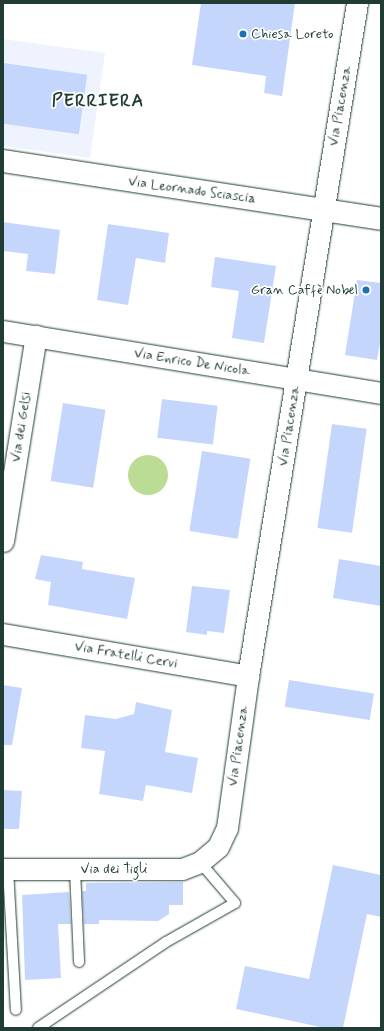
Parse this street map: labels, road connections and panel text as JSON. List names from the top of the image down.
{
  "streets": {
    "street": [
      "Via Piacenza",
      "Via Leornado Sciascia",
      "Via Enrico De Nicola",
      "Via dei Gelsi",
      "Via Fratelli Cervi",
      "Via dei Tigli"
    ]
  },
  "crossings": [
    ["Via Piacenza", "Via Leornado Sciascia"],
    ["Via Piacenza", "Via Enrico De Nicola"],
    ["Via Piacenza", "Via Fratelli Cervi"],
    ["Via Piacenza", "Via dei Tigli"],
    ["Via Enrico De Nicola", "Via dei Gelsi"]
  ],
  "districts": ["PERRIERA"],
  "places": ["Chiesa Loreto", "Gran Caffè Nobel"]
}
